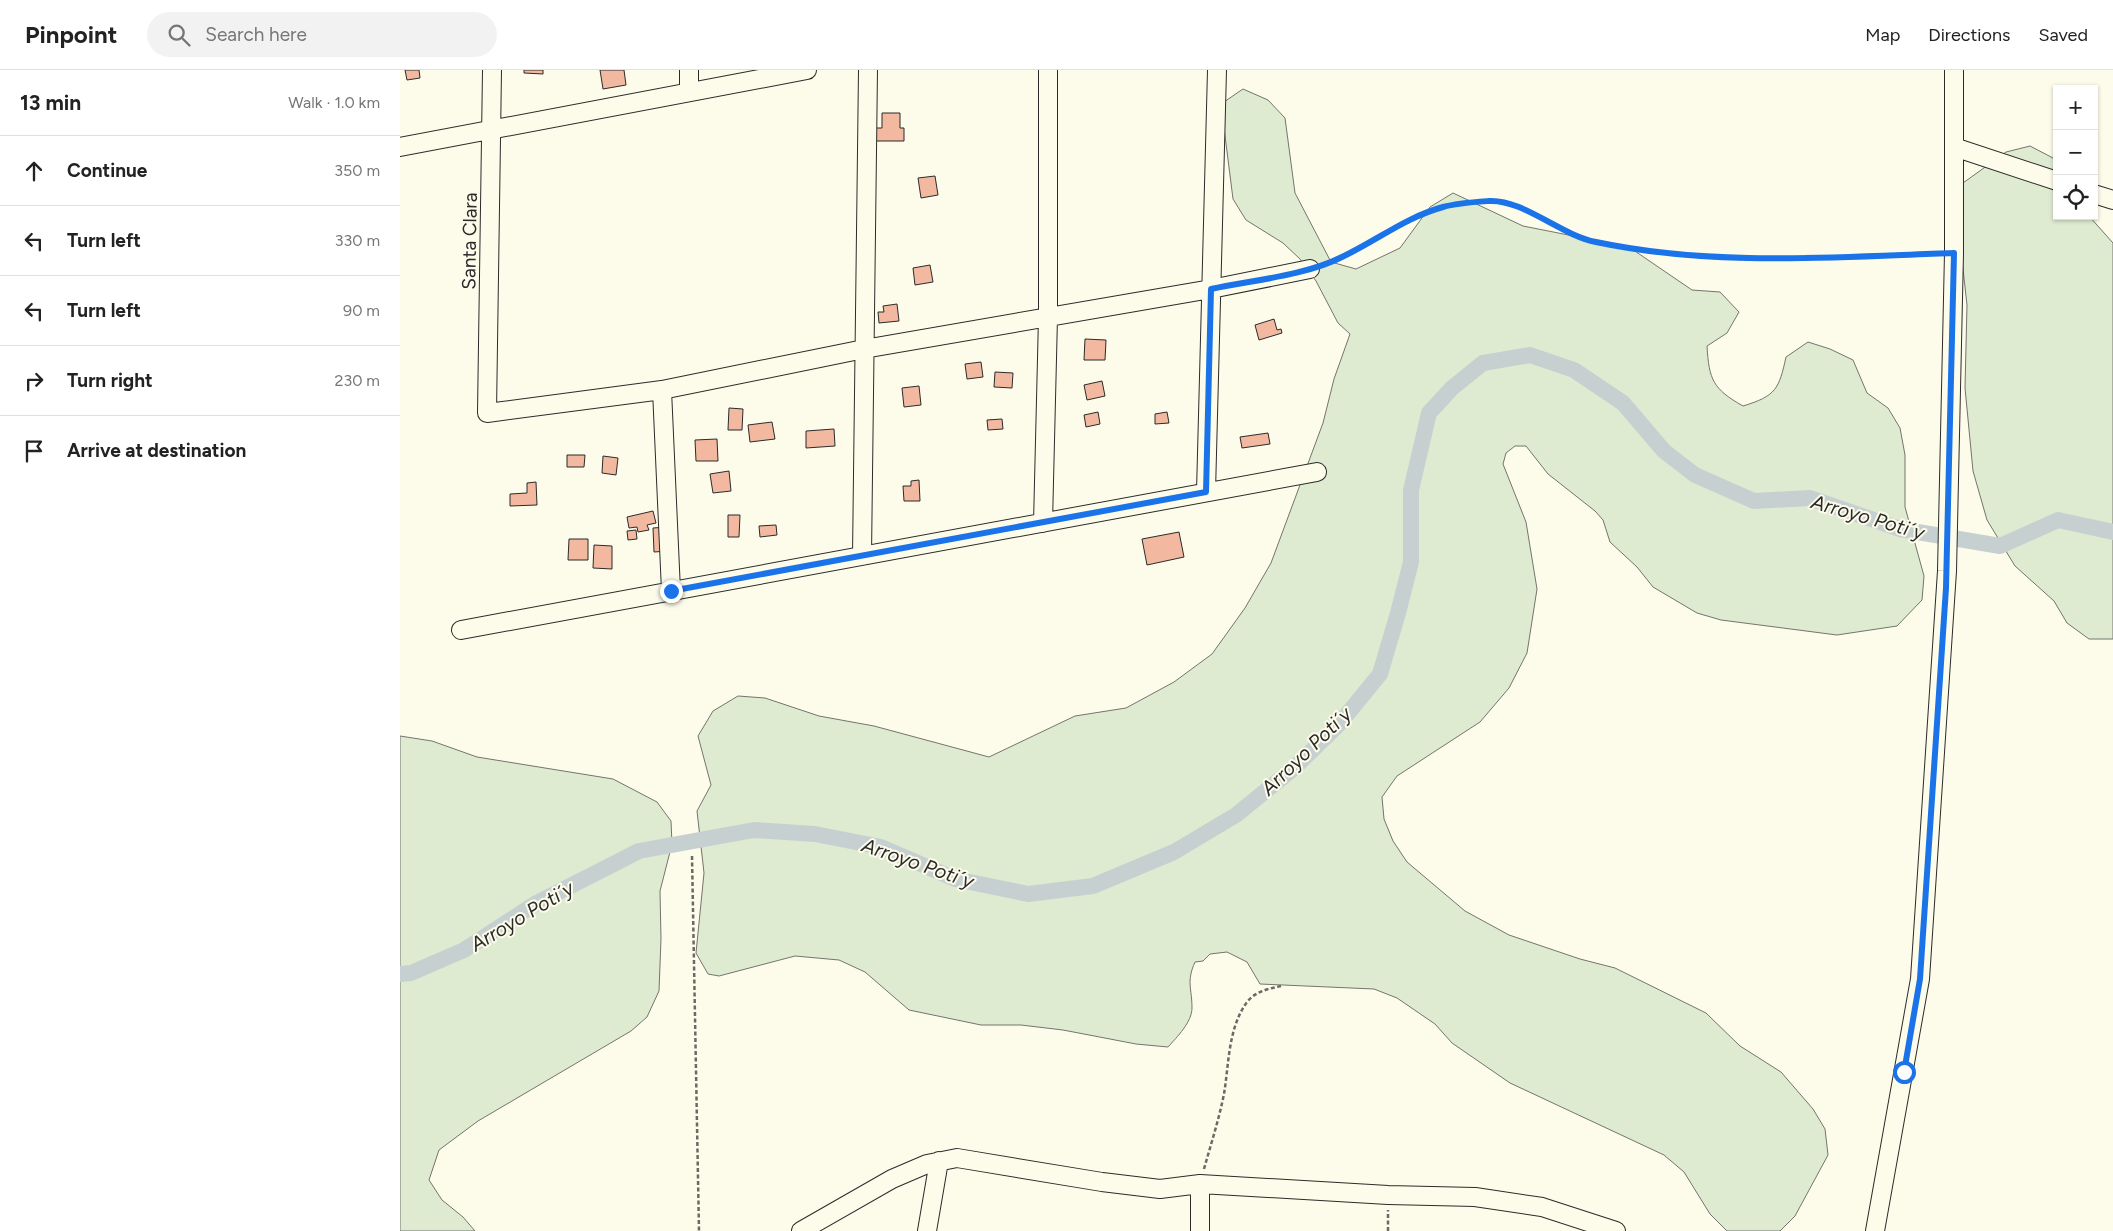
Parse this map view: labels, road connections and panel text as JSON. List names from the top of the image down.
{
  "streets": {
    "street": ["Santa Clara"]
  },
  "water": ["Arroyo Poti´y"],
  "page": {
    "header": "Pinpoint",
    "search": "Search here",
    "nav": ["Map", "Directions", "Saved"],
    "heading": ["13 min", "Walk · 1.0 km"],
    "map_buttons": ["+", "−"],
    "list": [
      ["Continue", "350 m"],
      ["Turn left", "330 m"],
      ["Turn left", "90 m"],
      ["Turn right", "230 m"],
      "Arrive at destination"
    ]
  }
}
